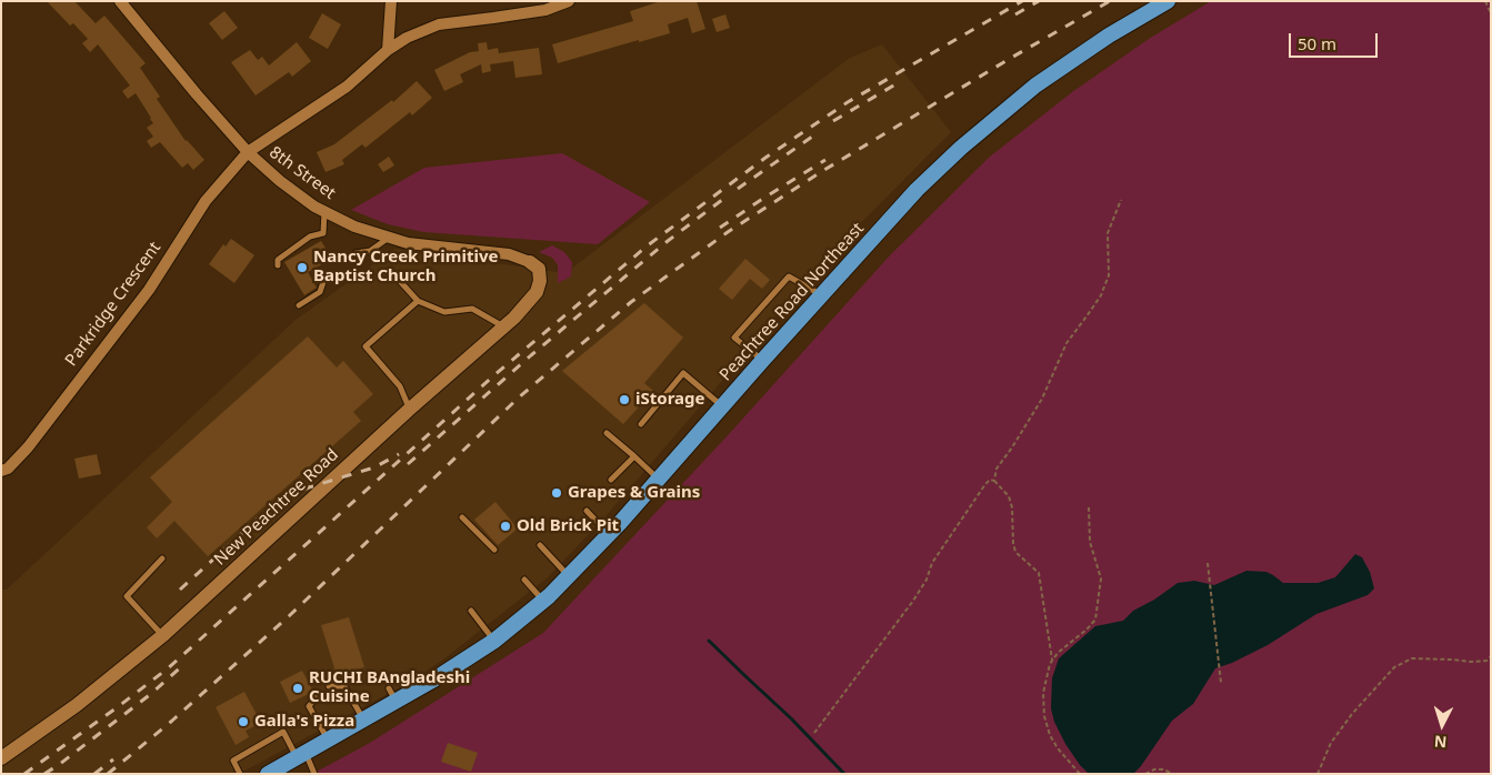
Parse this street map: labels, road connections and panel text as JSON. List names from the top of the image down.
{
  "streets": {
    "highway": ["Peachtree Road Northeast"],
    "street": ["8th Street", "Parkridge Crescent", "New Peachtree Road"]
  },
  "crossings": [
    ["8th Street", "Parkridge Crescent"],
    ["8th Street", "New Peachtree Road"]
  ],
  "places": [
    "Nancy Creek Primitive Baptist Church",
    "iStorage",
    "Grapes & Grains",
    "Old Brick Pit",
    "RUCHI BAngladeshi Cuisine",
    "Galla's Pizza"
  ],
  "scale_bar": "50 m",
  "north": "bottom"
}
